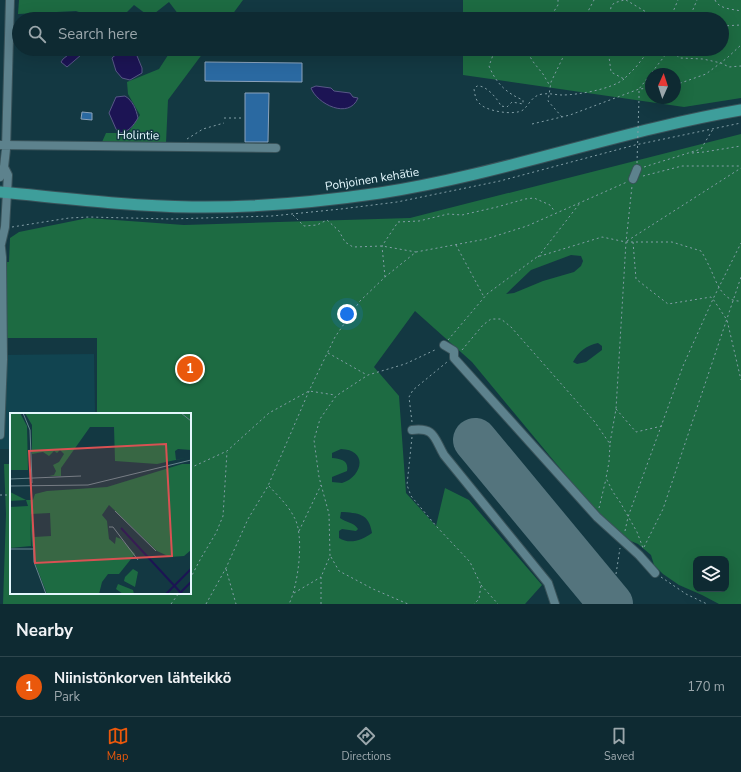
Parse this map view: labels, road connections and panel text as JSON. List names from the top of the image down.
{
  "streets": {
    "main road": ["Pohjoinen kehätie"],
    "street": ["Holintie"]
  },
  "north": "top",
  "page": {
    "search": "Search here",
    "pins": "1",
    "heading": "Nearby",
    "list": [
      {
        "mark": "1",
        "name": "Niinistönkorven lähteikkö",
        "note": "Park",
        "value": "170 m"
      }
    ],
    "nav": ["Map", "Directions", "Saved"]
  }
}
